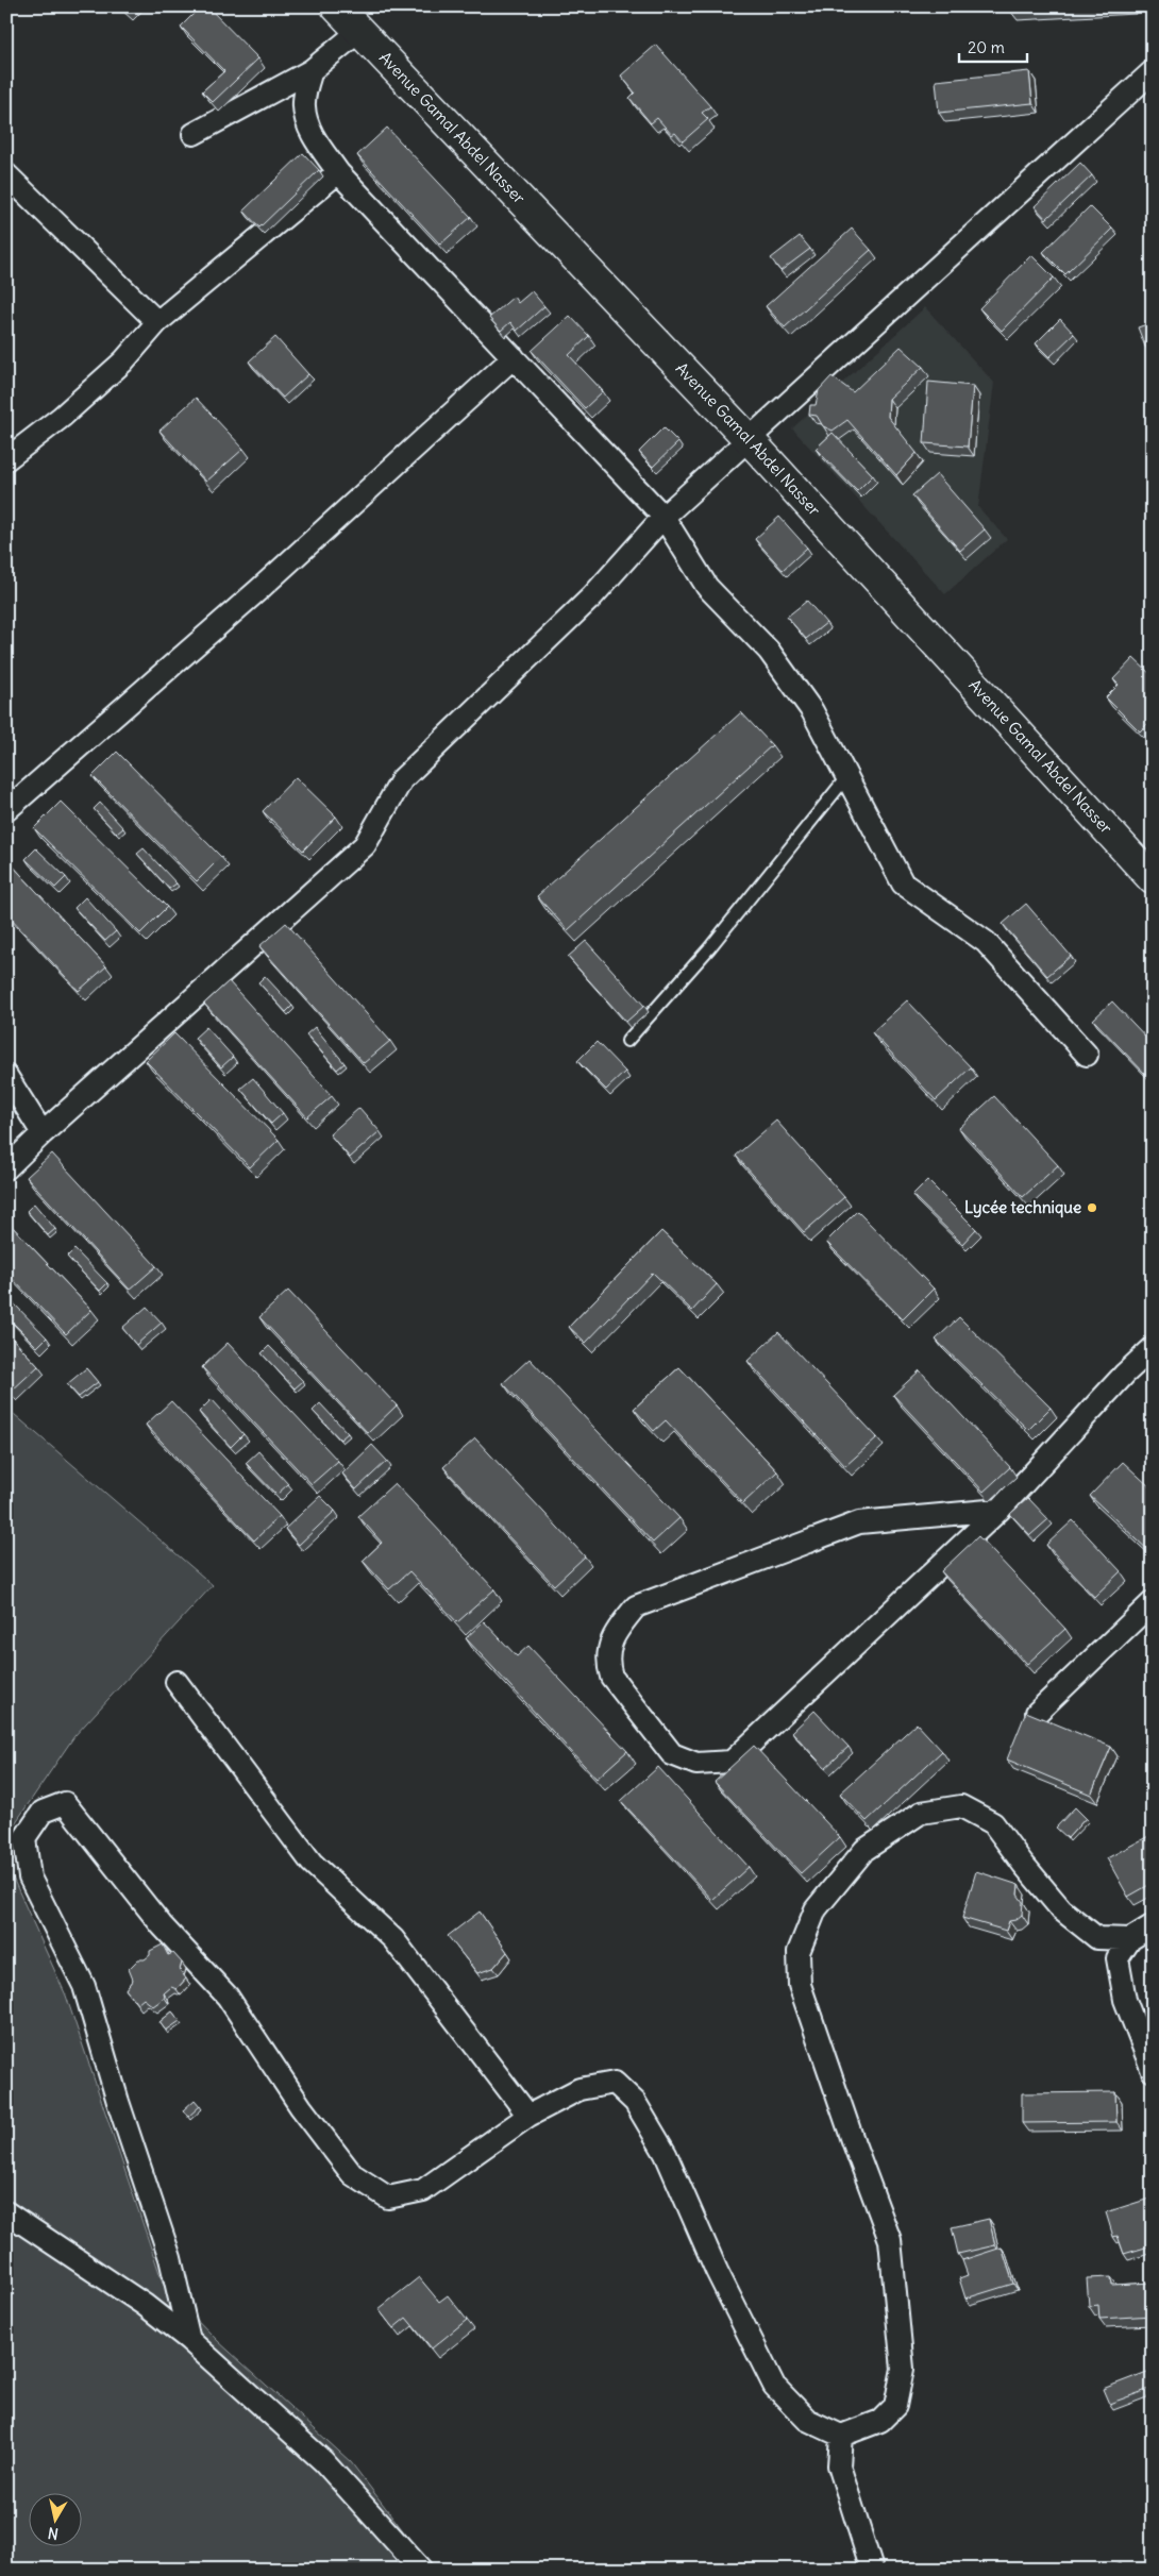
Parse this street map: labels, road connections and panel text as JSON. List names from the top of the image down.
{
  "streets": {
    "street": ["Avenue Gamal Abdel Nasser"]
  },
  "places": ["Lycée technique"],
  "scale_bar": "20 m",
  "north": "bottom"
}
